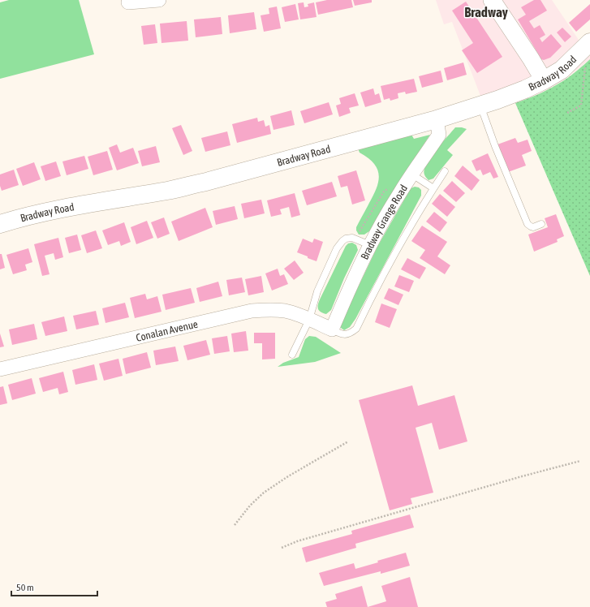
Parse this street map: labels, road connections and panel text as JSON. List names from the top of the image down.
{
  "streets": {
    "main road": ["Bradway Road"],
    "street": ["Bradway Grange Road", "Conalan Avenue"]
  },
  "crossings": [
    ["Bradway Road", "Bradway Grange Road"],
    ["Bradway Grange Road", "Conalan Avenue"]
  ],
  "districts": ["Bradway"],
  "scale_bar": "50 m"
}
